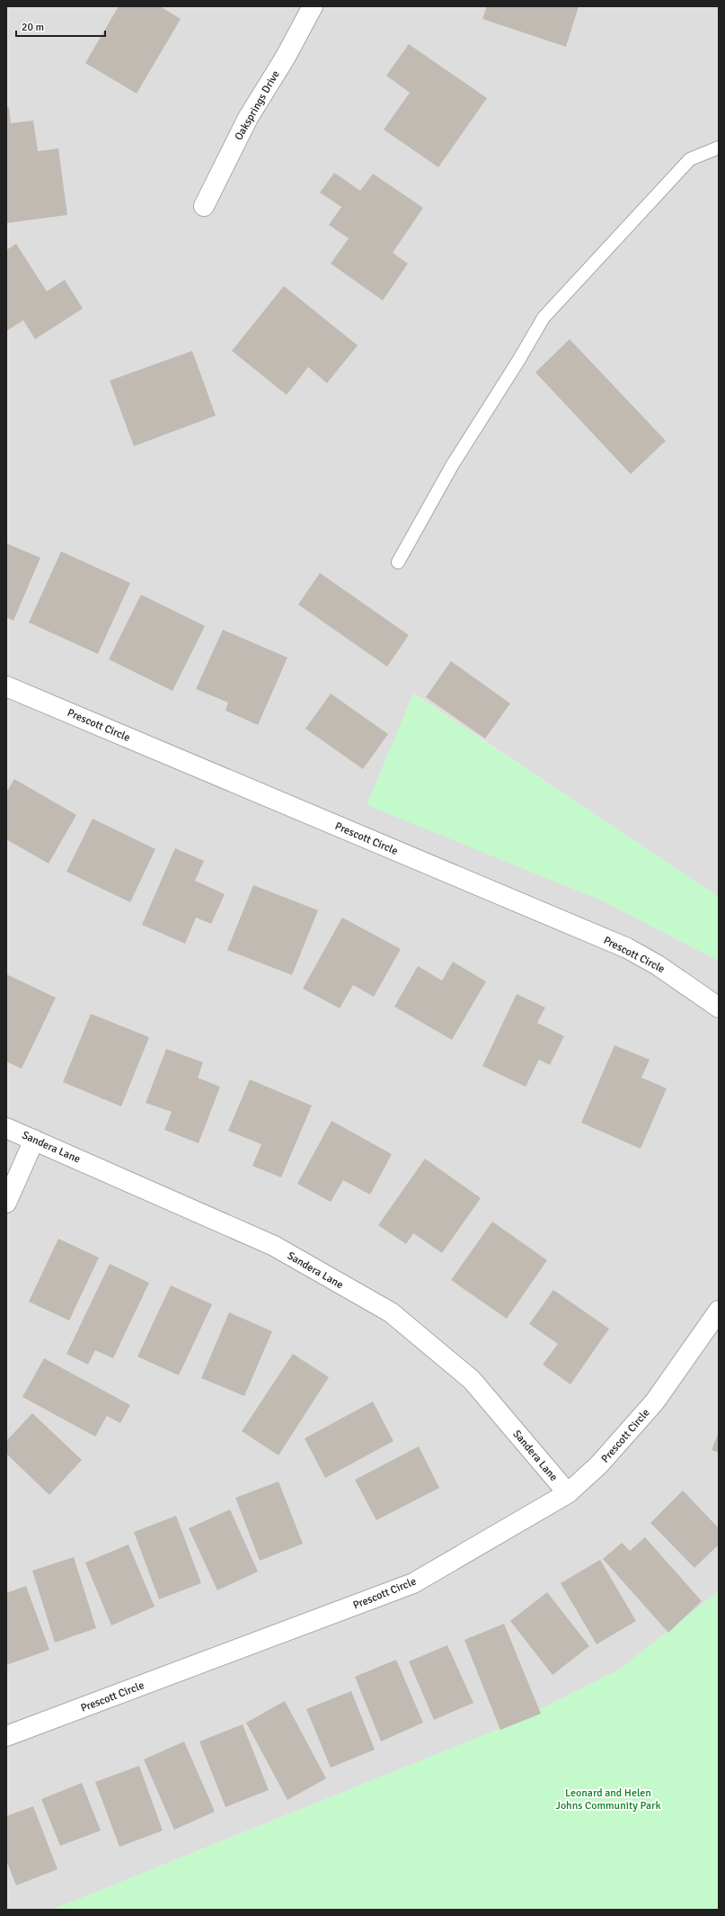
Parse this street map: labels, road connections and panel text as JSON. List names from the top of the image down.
{
  "streets": {
    "street": ["Oaksprings Drive", "Prescott Circle", "Sandera Lane"]
  },
  "crossings": [
    ["Prescott Circle", "Sandera Lane"]
  ],
  "parks": ["Leonard and Helen Johns Community Park"],
  "scale_bar": "20 m"
}
